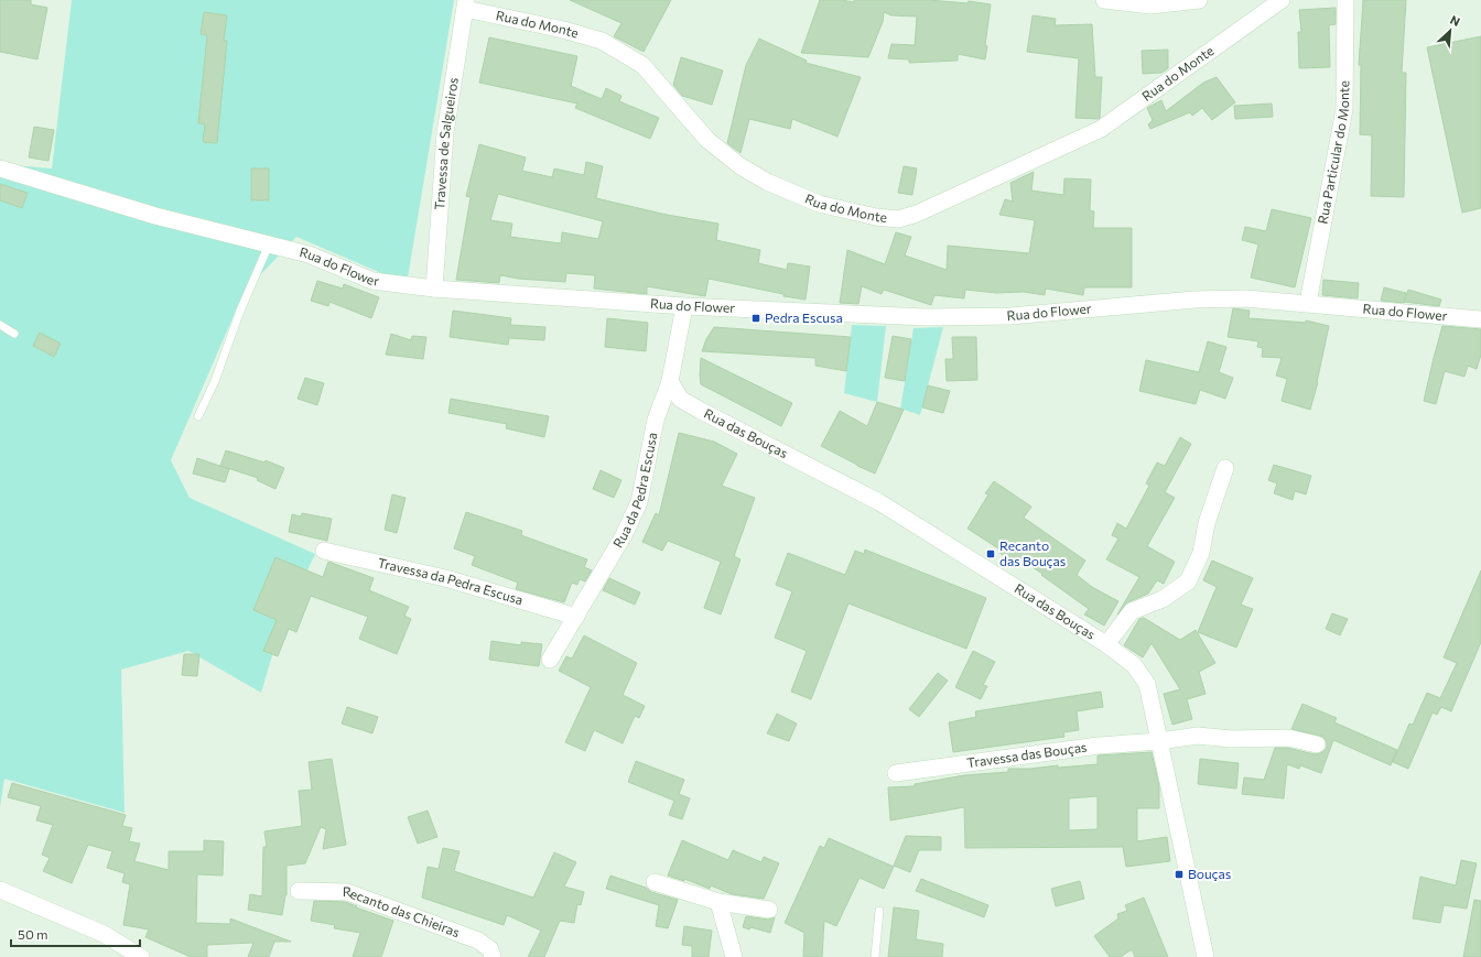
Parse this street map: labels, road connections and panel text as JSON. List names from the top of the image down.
{
  "streets": {
    "street": [
      "Rua do Monte",
      "Travessa de Salgueiros",
      "Rua Particular do Monte",
      "Rua do Flower",
      "Rua das Bouças",
      "Rua da Pedra Escusa",
      "Travessa da Pedra Escusa",
      "Travessa das Bouças",
      "Recanto das Chieiras"
    ]
  },
  "crossings": [
    ["Rua do Monte", "Travessa de Salgueiros"],
    ["Travessa de Salgueiros", "Rua do Flower"],
    ["Rua Particular do Monte", "Rua do Flower"],
    ["Rua do Flower", "Rua da Pedra Escusa"],
    ["Rua das Bouças", "Rua da Pedra Escusa"],
    ["Rua das Bouças", "Travessa das Bouças"],
    ["Rua da Pedra Escusa", "Travessa da Pedra Escusa"]
  ],
  "places": {
    "transit": ["Pedra Escusa", "Recanto das Bouças", "Bouças"]
  },
  "scale_bar": "50 m",
  "north": "top right"
}
